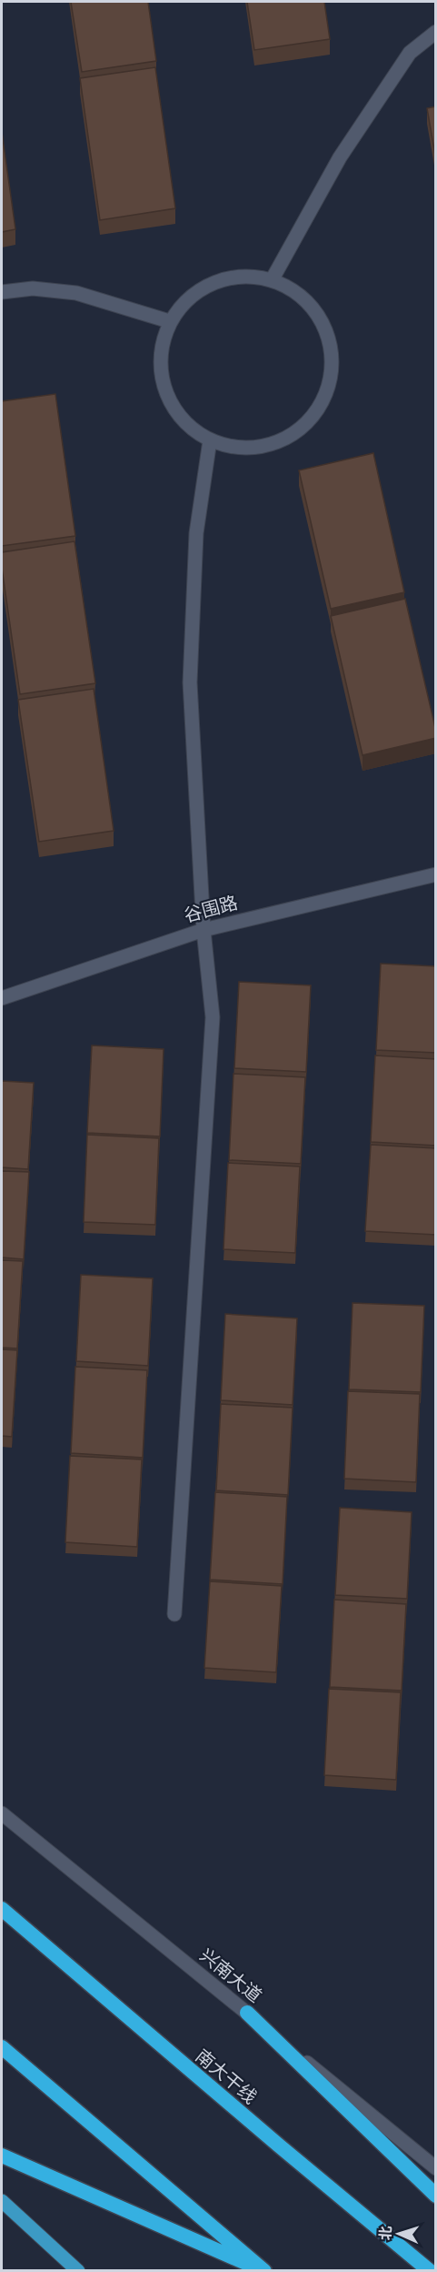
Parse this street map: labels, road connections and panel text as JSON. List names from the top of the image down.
{
  "streets": {
    "highway": ["南大干线"],
    "street": ["谷围路", "兴南大道"]
  },
  "north": "left"
}
